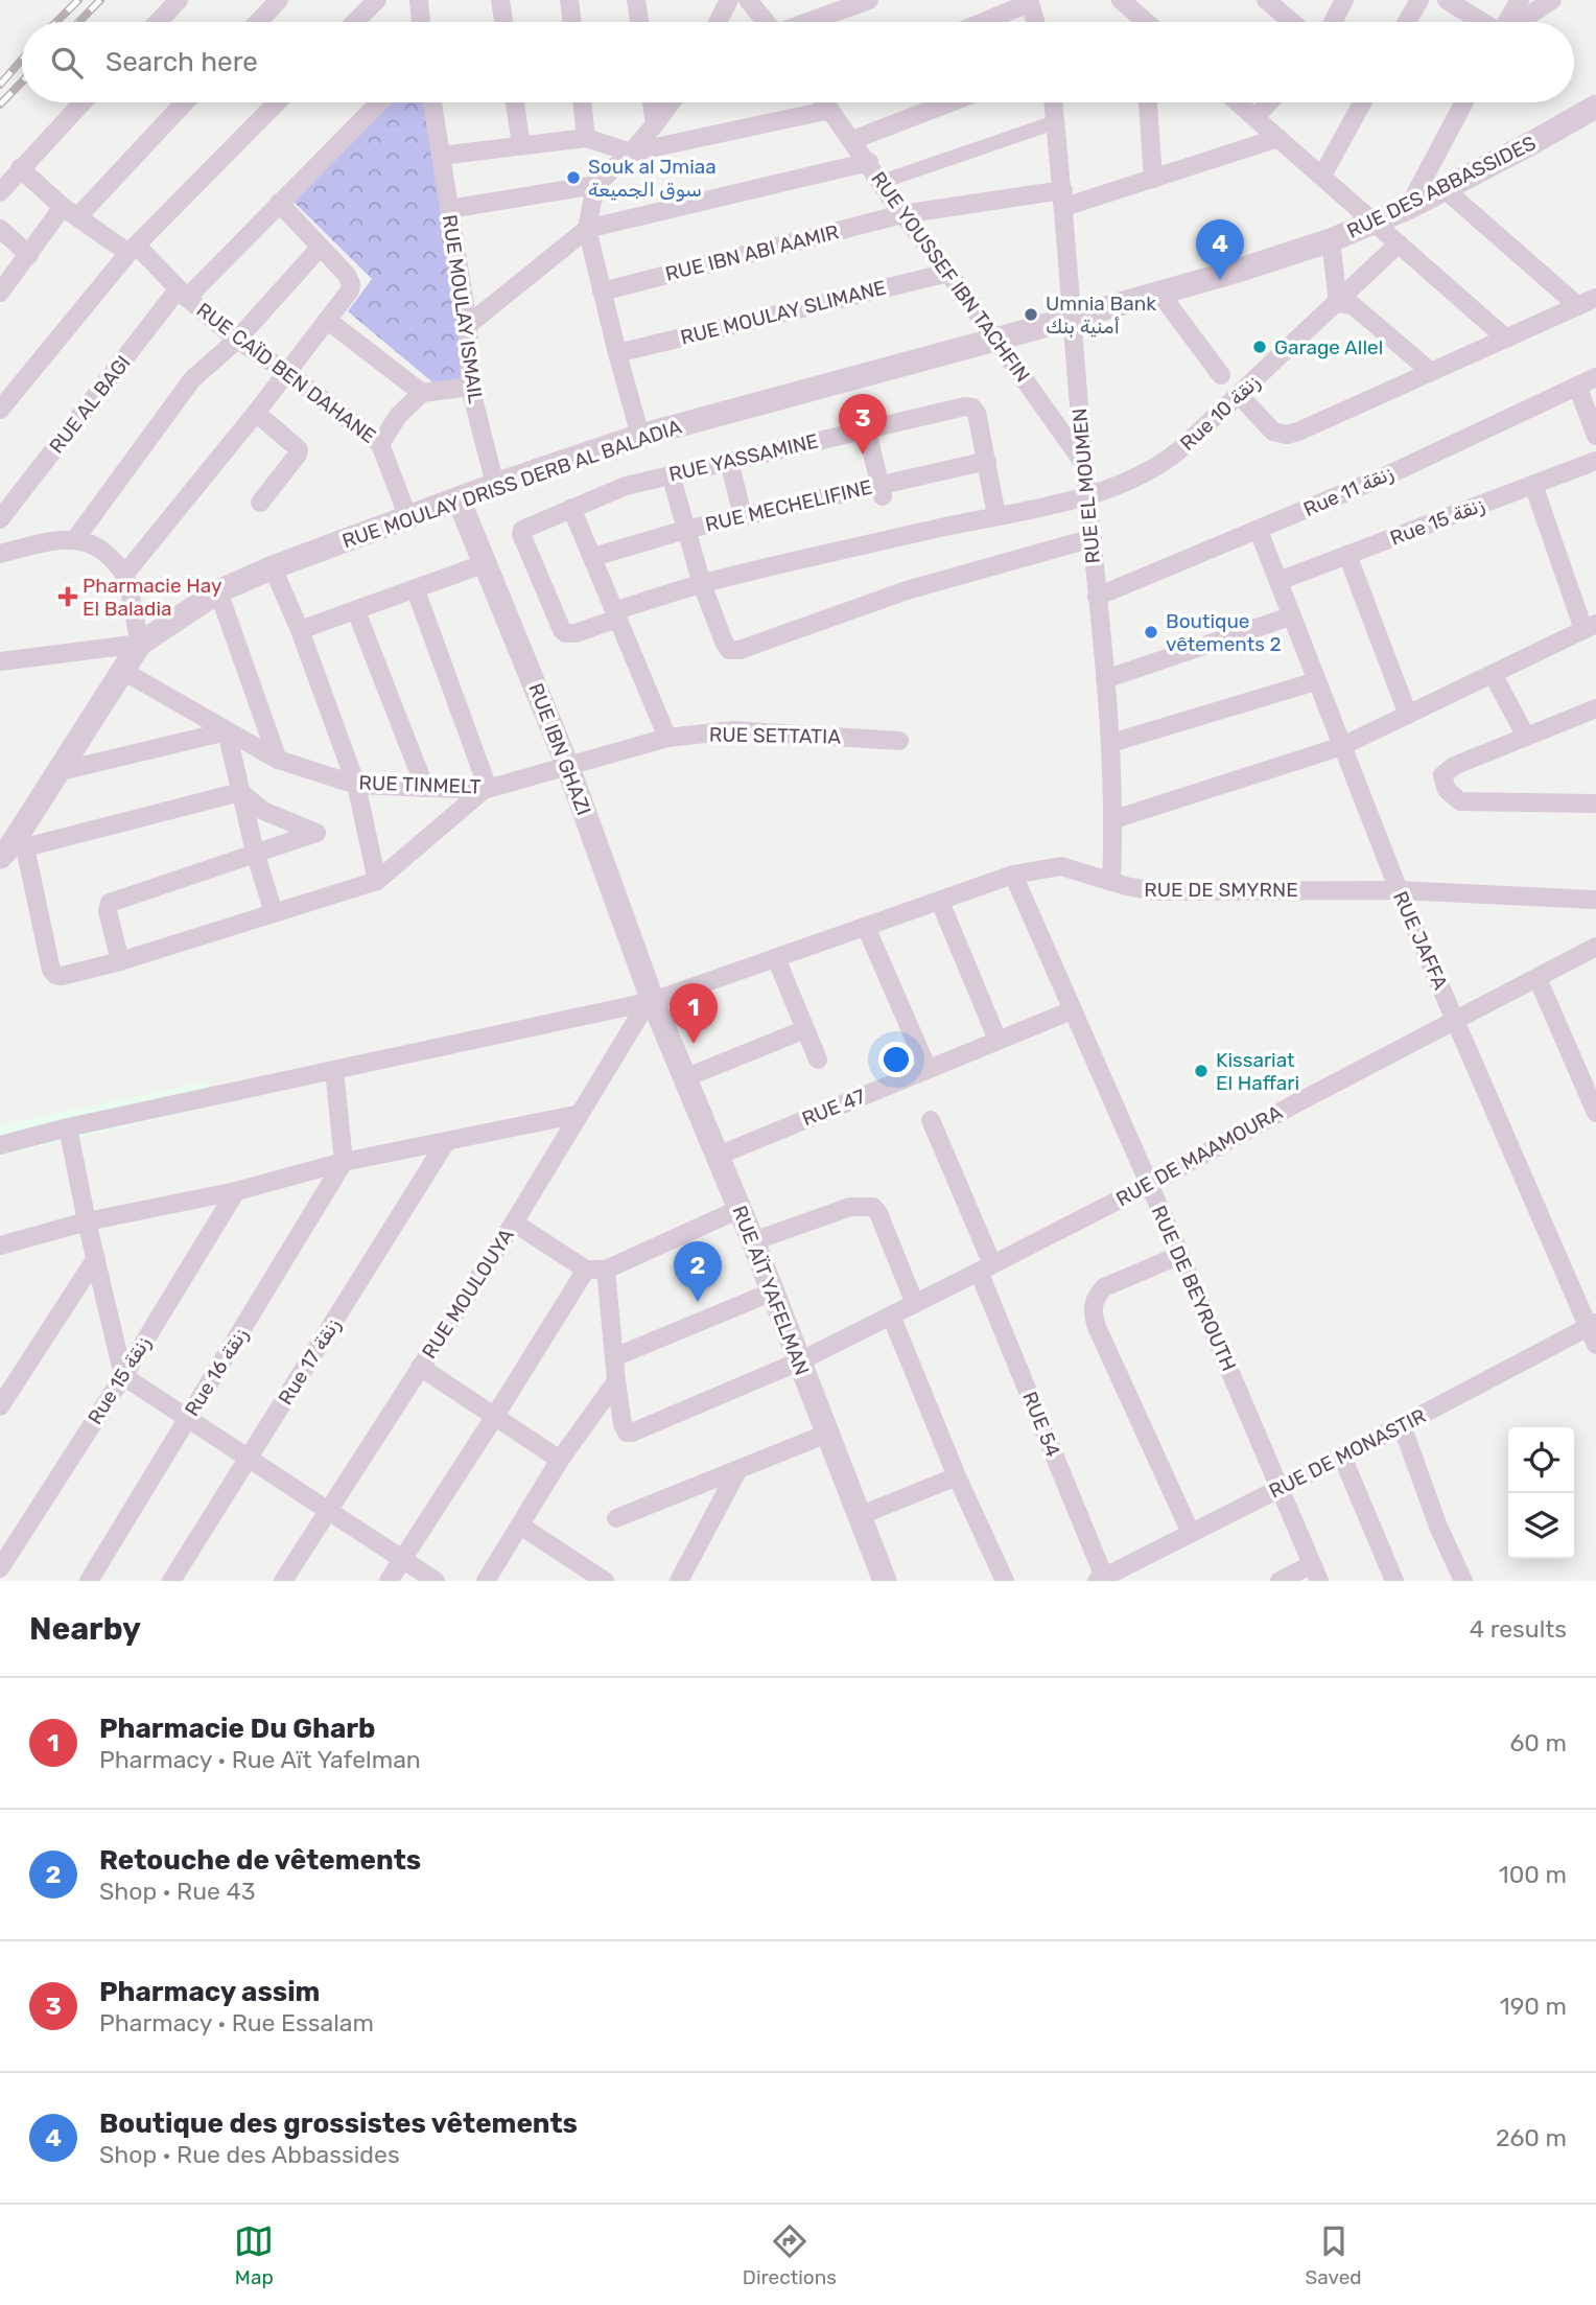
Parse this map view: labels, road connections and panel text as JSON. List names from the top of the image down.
{
  "streets": {
    "street": [
      "RUE DES ABBASSIDES",
      "RUE IBN ABI AAMIR",
      "RUE YOUSSEF IBN TACHFIN",
      "RUE MOULAY ISMAIL",
      "RUE MOULAY SLIMANE",
      "RUE CAÏD BEN DAHANE",
      "RUE AL BAGI",
      "Rue 10 زنقة",
      "RUE YASSAMINE",
      "RUE MOULAY DRISS DERB AL BALADIA",
      "RUE EL MOUMEN",
      "Rue 11 زنقة",
      "RUE MECHELIFINE",
      "Rue 15 زنقة",
      "RUE SETTATIA",
      "RUE IBN GHAZI",
      "RUE TINMELT",
      "RUE DE SMYRNE",
      "RUE JAFFA",
      "RUE 47",
      "RUE DE MAAMOURA",
      "RUE DE BEYROUTH",
      "RUE AÏT YAFELMAN",
      "RUE MOULOUYA",
      "Rue 17 زنقة",
      "Rue 16 زنقة",
      "RUE 54",
      "RUE DE MONASTIR"
    ]
  },
  "crossings": [
    ["RUE DES ABBASSIDES", "RUE MOULAY DRISS DERB AL BALADIA"],
    ["RUE DES ABBASSIDES", "RUE EL MOUMEN"],
    ["RUE IBN ABI AAMIR", "RUE YOUSSEF IBN TACHFIN"],
    ["RUE IBN ABI AAMIR", "RUE EL MOUMEN"],
    ["RUE YOUSSEF IBN TACHFIN", "RUE MOULAY SLIMANE"],
    ["RUE YOUSSEF IBN TACHFIN", "RUE MOULAY DRISS DERB AL BALADIA"],
    ["RUE YOUSSEF IBN TACHFIN", "RUE EL MOUMEN"],
    ["RUE MOULAY ISMAIL", "RUE MOULAY DRISS DERB AL BALADIA"],
    ["RUE CAÏD BEN DAHANE", "RUE AL BAGI"],
    ["RUE CAÏD BEN DAHANE", "RUE MOULAY DRISS DERB AL BALADIA"],
    ["Rue 10 زنقة", "RUE YASSAMINE"],
    ["Rue 10 زنقة", "RUE EL MOUMEN"],
    ["RUE YASSAMINE", "RUE MECHELIFINE"],
    ["RUE MOULAY DRISS DERB AL BALADIA", "RUE EL MOUMEN"],
    ["RUE MOULAY DRISS DERB AL BALADIA", "RUE IBN GHAZI"],
    ["RUE EL MOUMEN", "Rue 11 زنقة"],
    ["RUE EL MOUMEN", "RUE DE SMYRNE"],
    ["Rue 11 زنقة", "RUE JAFFA"],
    ["Rue 15 زنقة", "RUE JAFFA"],
    ["RUE SETTATIA", "RUE IBN GHAZI"],
    ["RUE SETTATIA", "RUE TINMELT"],
    ["RUE IBN GHAZI", "RUE TINMELT"],
    ["RUE IBN GHAZI", "RUE DE SMYRNE"],
    ["RUE IBN GHAZI", "RUE AÏT YAFELMAN"],
    ["RUE IBN GHAZI", "RUE MOULOUYA"],
    ["RUE DE SMYRNE", "RUE JAFFA"],
    ["RUE DE SMYRNE", "RUE DE BEYROUTH"],
    ["RUE DE SMYRNE", "RUE AÏT YAFELMAN"],
    ["RUE DE SMYRNE", "RUE MOULOUYA"],
    ["RUE JAFFA", "RUE DE MAAMOURA"],
    ["RUE JAFFA", "RUE DE MONASTIR"],
    ["RUE 47", "RUE DE BEYROUTH"],
    ["RUE 47", "RUE AÏT YAFELMAN"],
    ["RUE DE MAAMOURA", "RUE DE BEYROUTH"],
    ["RUE DE MAAMOURA", "RUE AÏT YAFELMAN"],
    ["RUE DE MAAMOURA", "RUE 54"],
    ["RUE DE BEYROUTH", "RUE DE MONASTIR"],
    ["RUE AÏT YAFELMAN", "RUE MOULOUYA"],
    ["RUE 54", "RUE DE MONASTIR"]
  ],
  "places": {
    "other": [
      "Souk al Jmiaa سوق الجميعة",
      "Umnia Bank أمنية بنك",
      "Garage Allel",
      "Boutique vêtements 2",
      "Kissariat El Haffari"
    ],
    "health": ["Pharmacie Hay El Baladia"]
  },
  "page": {
    "search": "Search here",
    "pins": [
      "4",
      "3",
      "1",
      "2"
    ],
    "heading": ["Nearby", "4 results"],
    "list": [
      {
        "mark": "1",
        "name": "Pharmacie Du Gharb",
        "note": "Pharmacy · Rue Aït Yafelman",
        "value": "60 m"
      },
      {
        "mark": "2",
        "name": "Retouche de vêtements",
        "note": "Shop · Rue 43",
        "value": "100 m"
      },
      {
        "mark": "3",
        "name": "Pharmacy assim",
        "note": "Pharmacy · Rue Essalam",
        "value": "190 m"
      },
      {
        "mark": "4",
        "name": "Boutique des grossistes vêtements",
        "note": "Shop · Rue des Abbassides",
        "value": "260 m"
      }
    ],
    "nav": ["Map", "Directions", "Saved"]
  }
}
